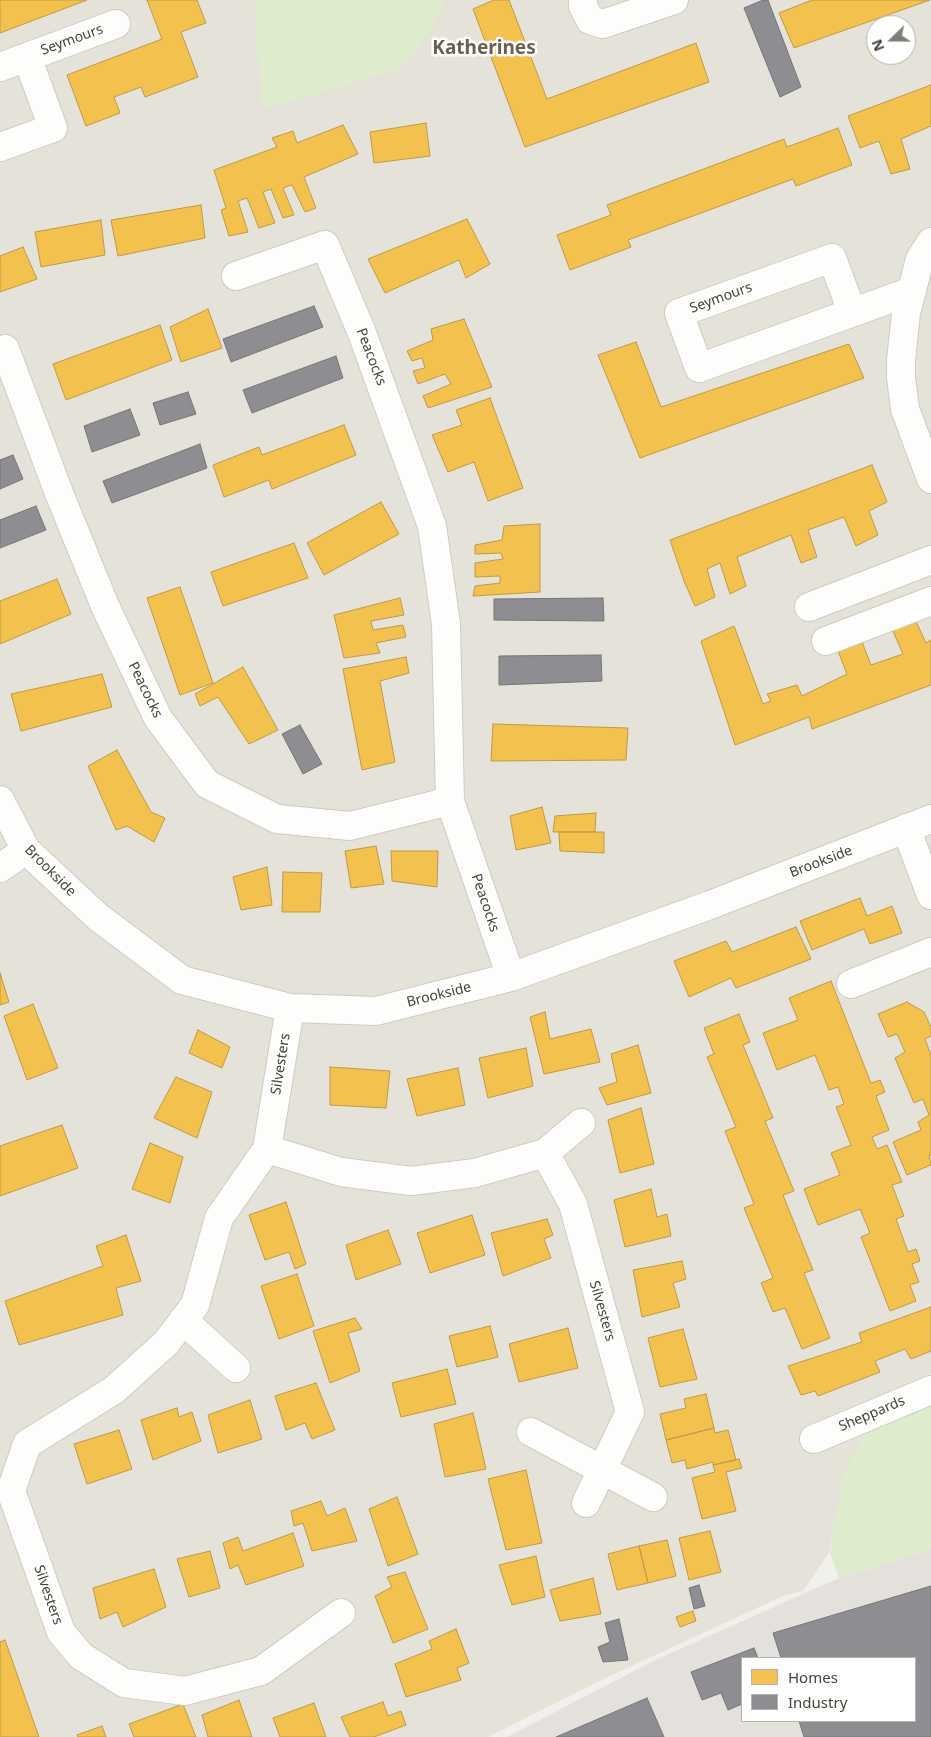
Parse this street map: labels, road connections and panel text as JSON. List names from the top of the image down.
{
  "streets": {
    "street": [
      "Seymours",
      "Peacocks",
      "Brookside",
      "Silvesters",
      "Sheppards"
    ]
  },
  "crossings": [
    ["Peacocks", "Brookside"],
    ["Brookside", "Silvesters"]
  ],
  "districts": ["Katherines"],
  "legend": ["Homes", "Industry"],
  "north": "left"
}
